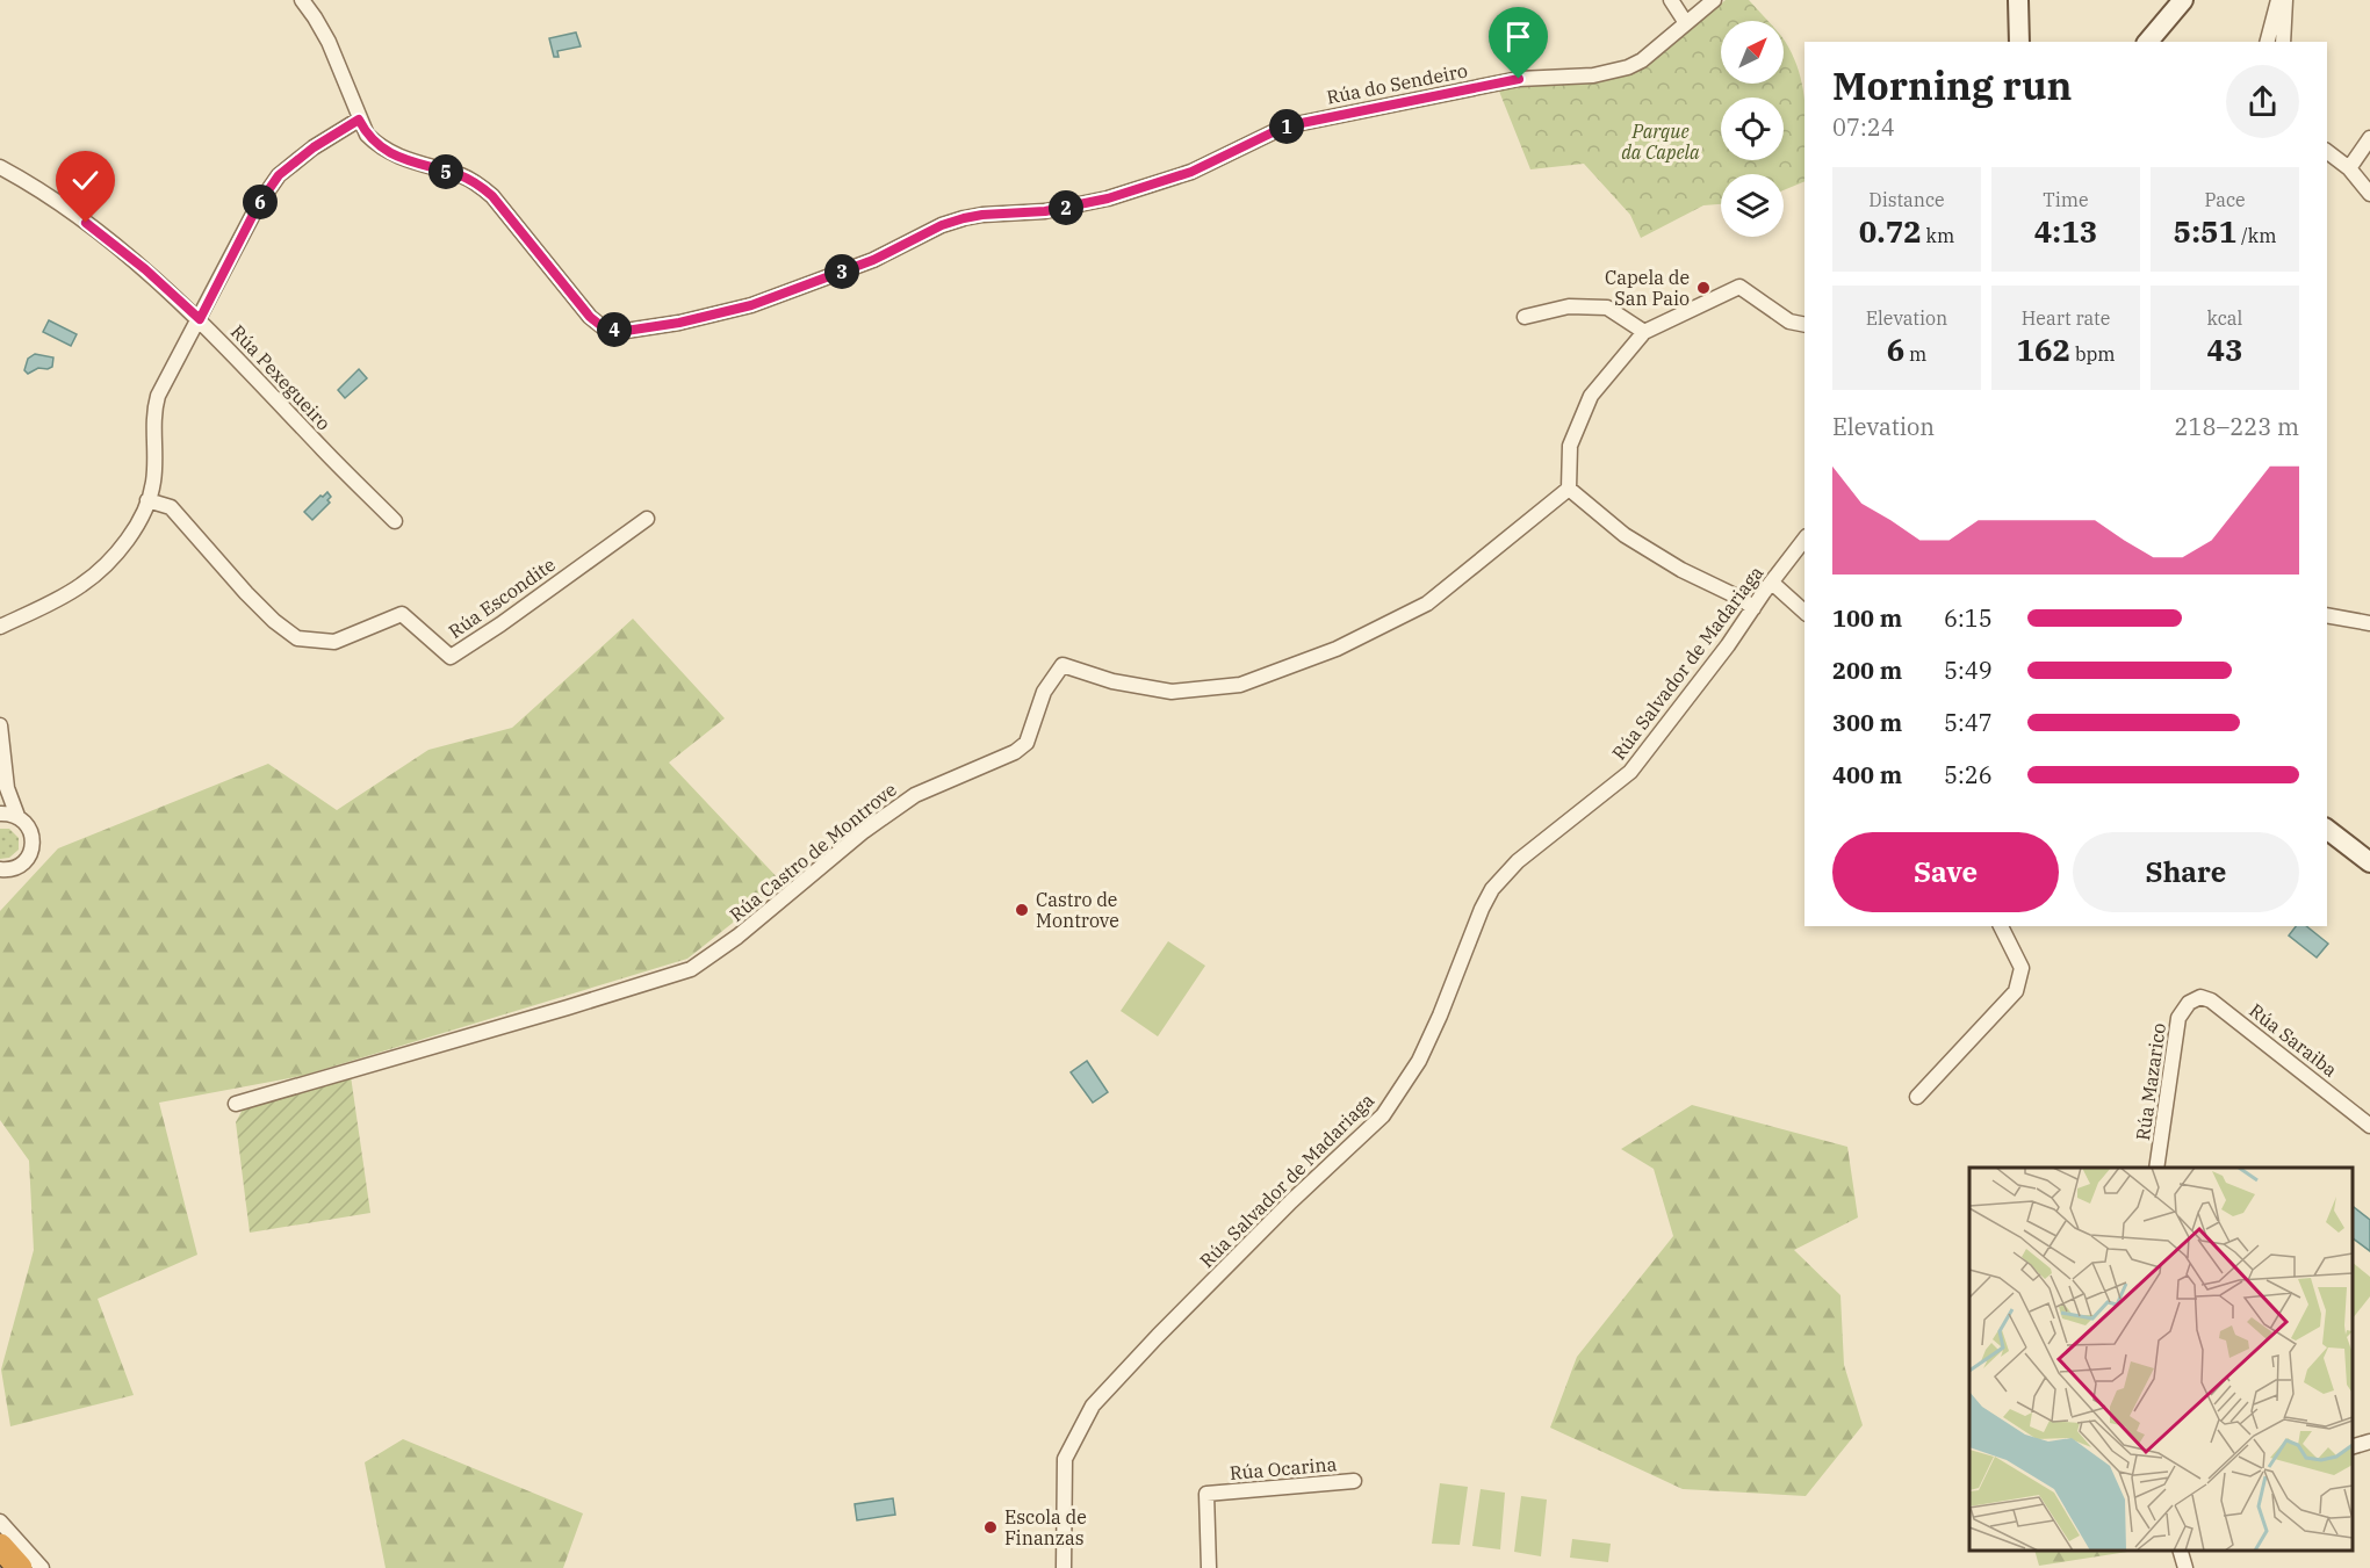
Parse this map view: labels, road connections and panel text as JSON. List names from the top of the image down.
{
  "streets": {
    "street": [
      "Rúa do Sendeiro",
      "Rúa Pexegueiro",
      "Rúa Escondite",
      "Rúa Salvador de Madariaga",
      "Rúa Castro de Montrove",
      "Rúa Saraiba",
      "Rúa Mazarico",
      "Rúa Ocarina"
    ]
  },
  "crossings": [
    ["Rúa Saraiba", "Rúa Mazarico"]
  ],
  "parks": ["Parque da Capela"],
  "places": ["Capela de San Paio", "Castro de Montrove", "Escola de Finanzas"],
  "north": "top right",
  "page": {
    "heading": ["Morning run", "07:24"],
    "pins": [
      "1",
      "5",
      "6",
      "2",
      "3",
      "4"
    ],
    "stats": [
      ["Distance", "0.72 km"],
      ["Time", "4:13"],
      ["Pace", "5:51 /km"],
      ["Elevation", "6 m"],
      ["Heart rate", "162 bpm"],
      ["kcal", "43"]
    ],
    "chart": ["Elevation", "218–223 m"],
    "list": [
      {
        "name": "100 m",
        "note": "6:15"
      },
      {
        "name": "200 m",
        "note": "5:49"
      },
      {
        "name": "300 m",
        "note": "5:47"
      },
      {
        "name": "400 m",
        "note": "5:26"
      }
    ],
    "buttons": ["Save", "Share"]
  }
}
